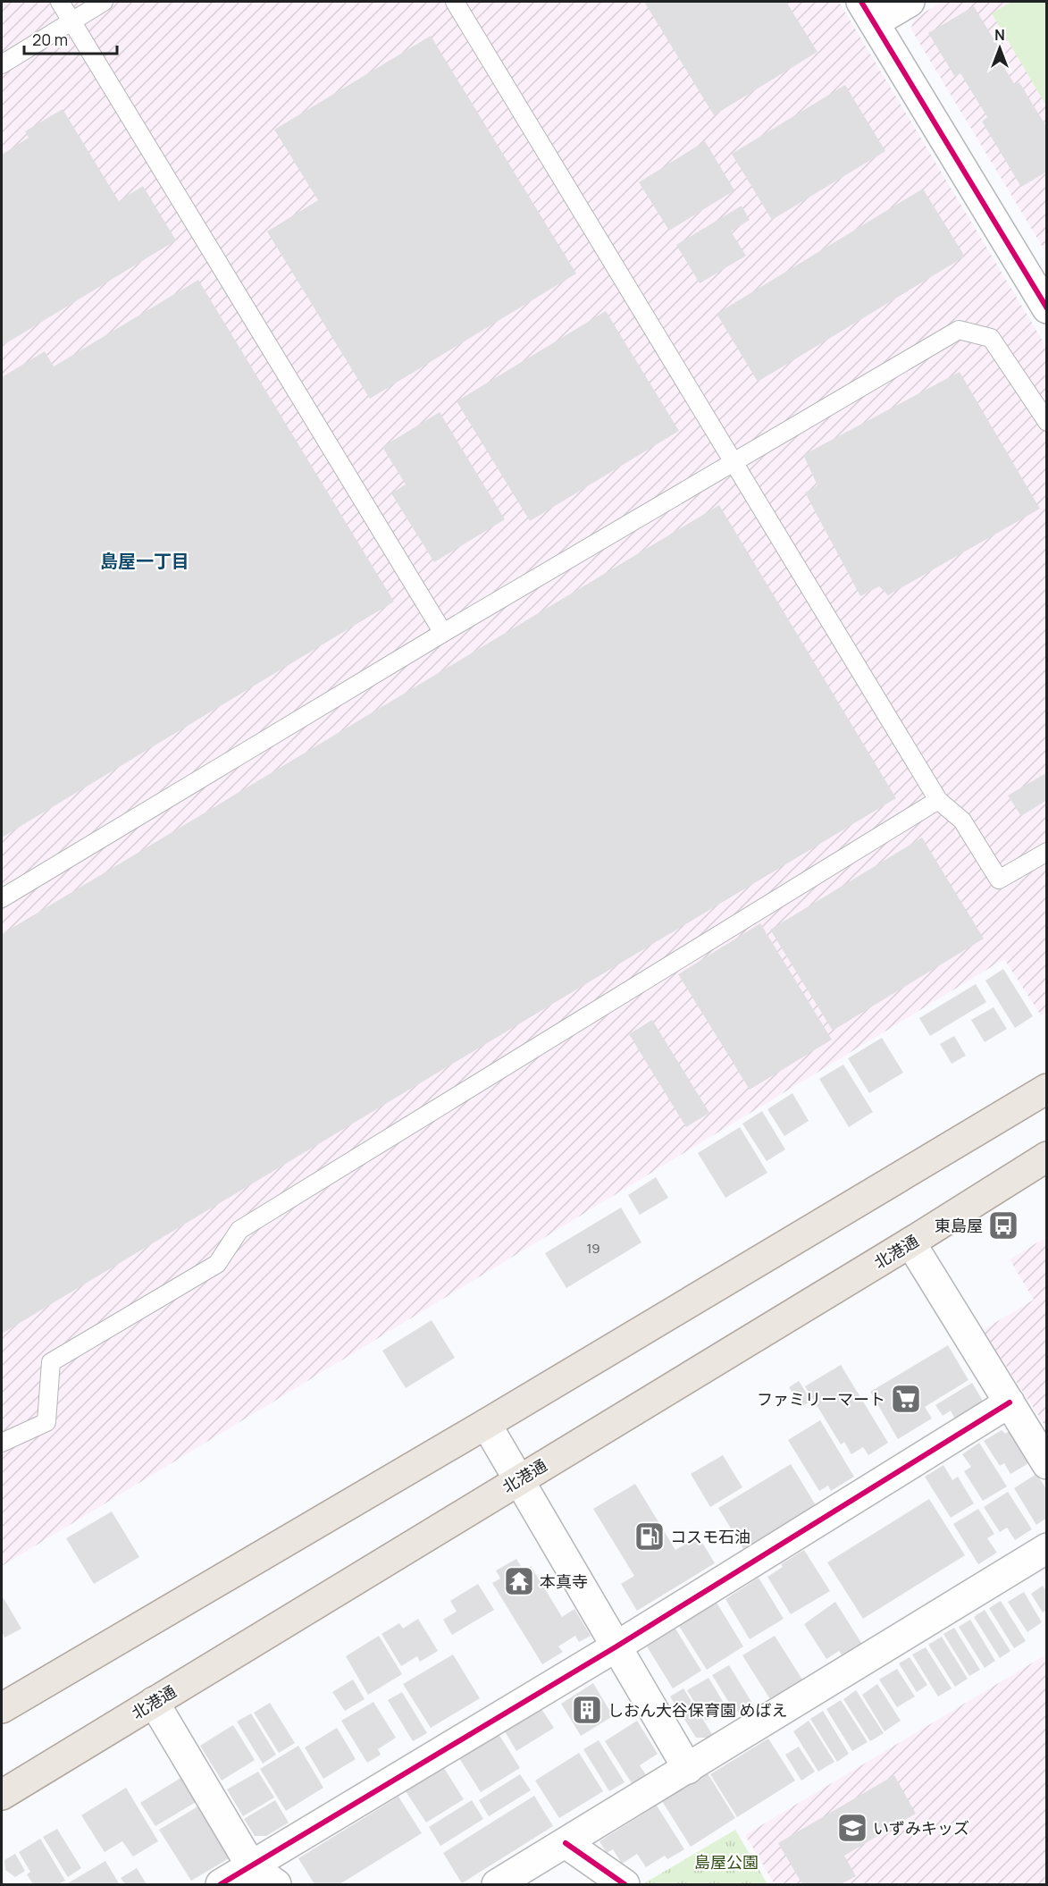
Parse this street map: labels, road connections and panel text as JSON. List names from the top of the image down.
{
  "streets": {
    "main road": ["北港通"]
  },
  "districts": ["島屋一丁目"],
  "parks": ["島屋公園"],
  "places": {
    "bus stop": ["東島屋"],
    "supermarket": ["ファミリーマート"],
    "fuel station": ["コスモ石油"],
    "temple": ["本真寺"],
    "building": ["しおん大谷保育園 めばえ"],
    "school or university": ["いずみキッズ"]
  },
  "house_numbers": ["19"],
  "scale_bar": "20 m",
  "north": "top"
}
